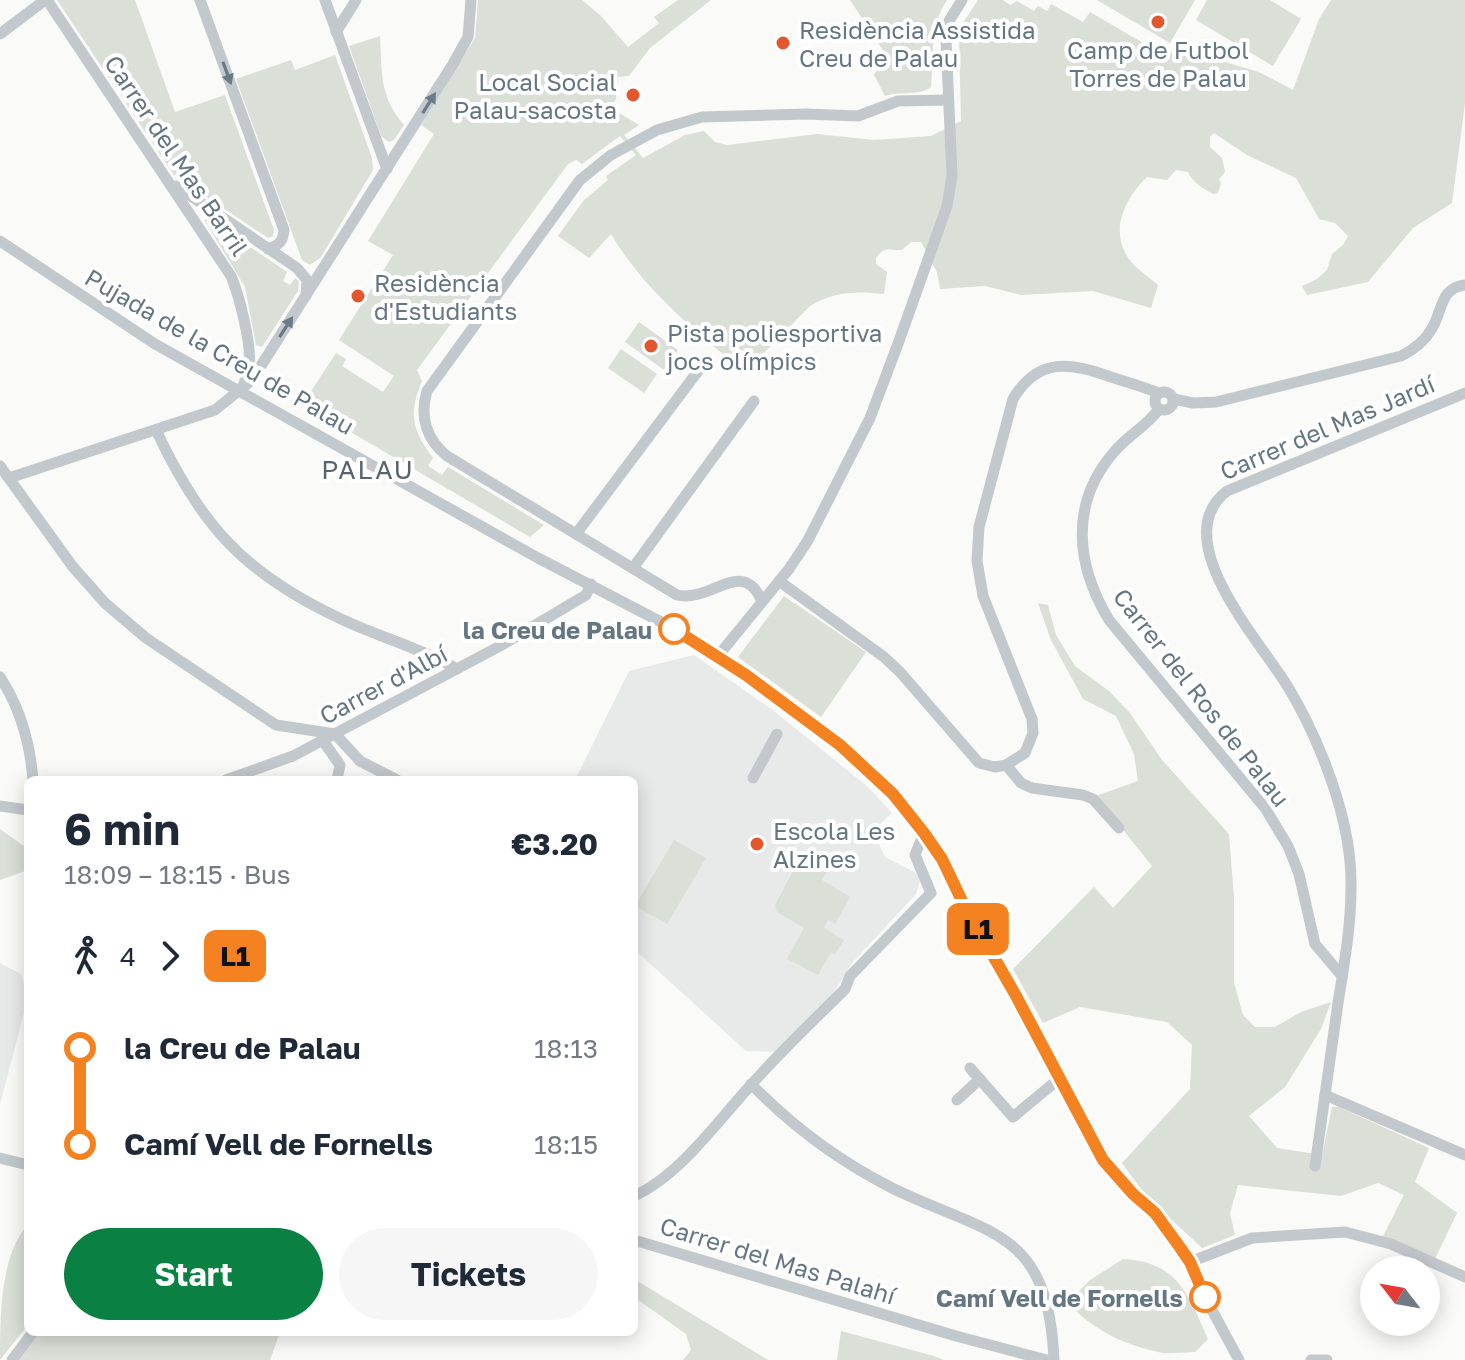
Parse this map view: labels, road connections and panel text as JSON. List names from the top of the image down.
{
  "streets": {
    "street": [
      "Carrer del Mas Barril",
      "Pujada de la Creu de Palau",
      "Carrer del Mas Jardí",
      "Carrer d'Albí",
      "Carrer del Ros de Palau",
      "Carrer del Mas Palahí"
    ]
  },
  "crossings": [
    ["Carrer del Mas Barril", "Pujada de la Creu de Palau"],
    ["Pujada de la Creu de Palau", "Carrer d'Albí"],
    ["Carrer del Mas Jardí", "Carrer del Ros de Palau"]
  ],
  "districts": ["PALAU"],
  "places": [
    "Camp de Futbol Torres de Palau",
    "Residència Assistida Creu de Palau",
    "Local Social Palau-sacosta",
    "Residència d'Estudiants",
    "Pista poliesportiva jocs olímpics",
    "la Creu de Palau",
    "Escola Les Alzines",
    "Camí Vell de Fornells"
  ],
  "lines": ["bus line L1"],
  "north": "top left",
  "page": {
    "on_map": "L1",
    "heading": ["6 min", "18:09 – 18:15 · Bus", "€3.20"],
    "legs": ["4", "L1"],
    "list": [
      {
        "name": "la Creu de Palau",
        "value": "18:13"
      },
      {
        "name": "Camí Vell de Fornells",
        "value": "18:15"
      }
    ],
    "buttons": ["Start", "Tickets"]
  }
}
